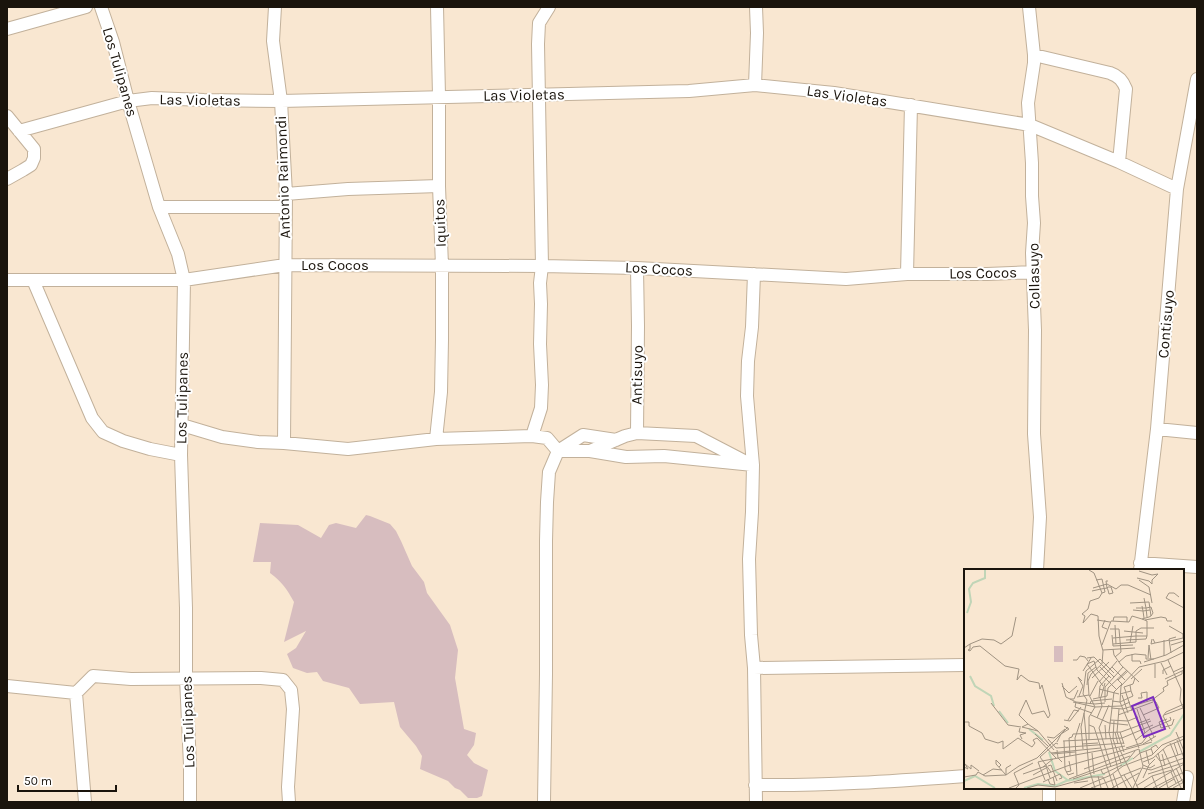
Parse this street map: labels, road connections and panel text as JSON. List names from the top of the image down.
{
  "streets": {
    "street": [
      "Los Tulipanes",
      "Las Violetas",
      "Antonio Raimondi",
      "Iquitos",
      "Los Cocos",
      "Collasuyo",
      "Contisuyo",
      "Antisuyo"
    ]
  },
  "crossings": [
    ["Los Tulipanes", "Las Violetas"],
    ["Los Tulipanes", "Los Cocos"],
    ["Las Violetas", "Antonio Raimondi"],
    ["Las Violetas", "Iquitos"],
    ["Las Violetas", "Collasuyo"],
    ["Las Violetas", "Contisuyo"],
    ["Antonio Raimondi", "Los Cocos"],
    ["Iquitos", "Los Cocos"],
    ["Los Cocos", "Collasuyo"],
    ["Los Cocos", "Antisuyo"]
  ],
  "scale_bar": "50 m"
}
